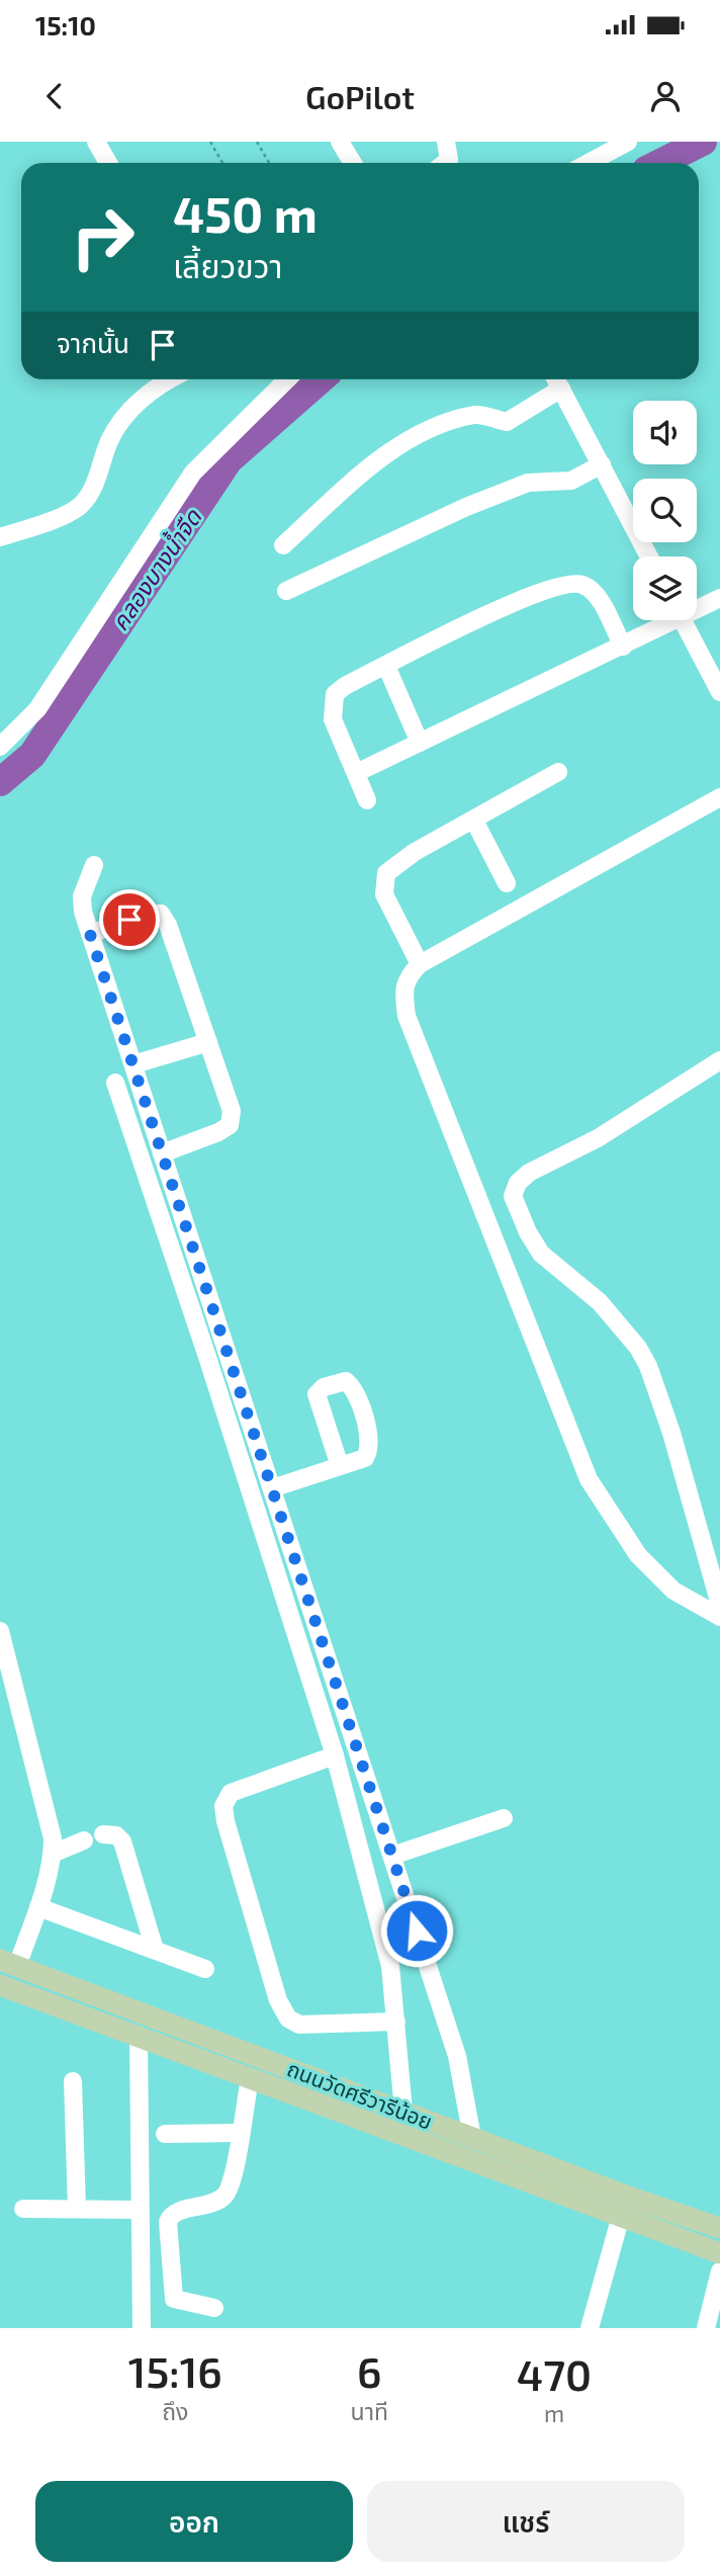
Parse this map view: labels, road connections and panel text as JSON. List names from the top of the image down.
{
  "streets": {
    "main road": ["ถนนวัดศรีวารีน้อย"]
  },
  "water": ["คลองบางน้ำจืด"],
  "page": {
    "status": "15:10",
    "header": "GoPilot",
    "turn": ["450 m", "เลี้ยวขวา"],
    "then": "จากนั้น",
    "eta": [
      "15:16",
      "ถึง",
      "6",
      "นาที",
      "470",
      "m"
    ],
    "buttons": ["ออก", "แชร์"]
  }
}
